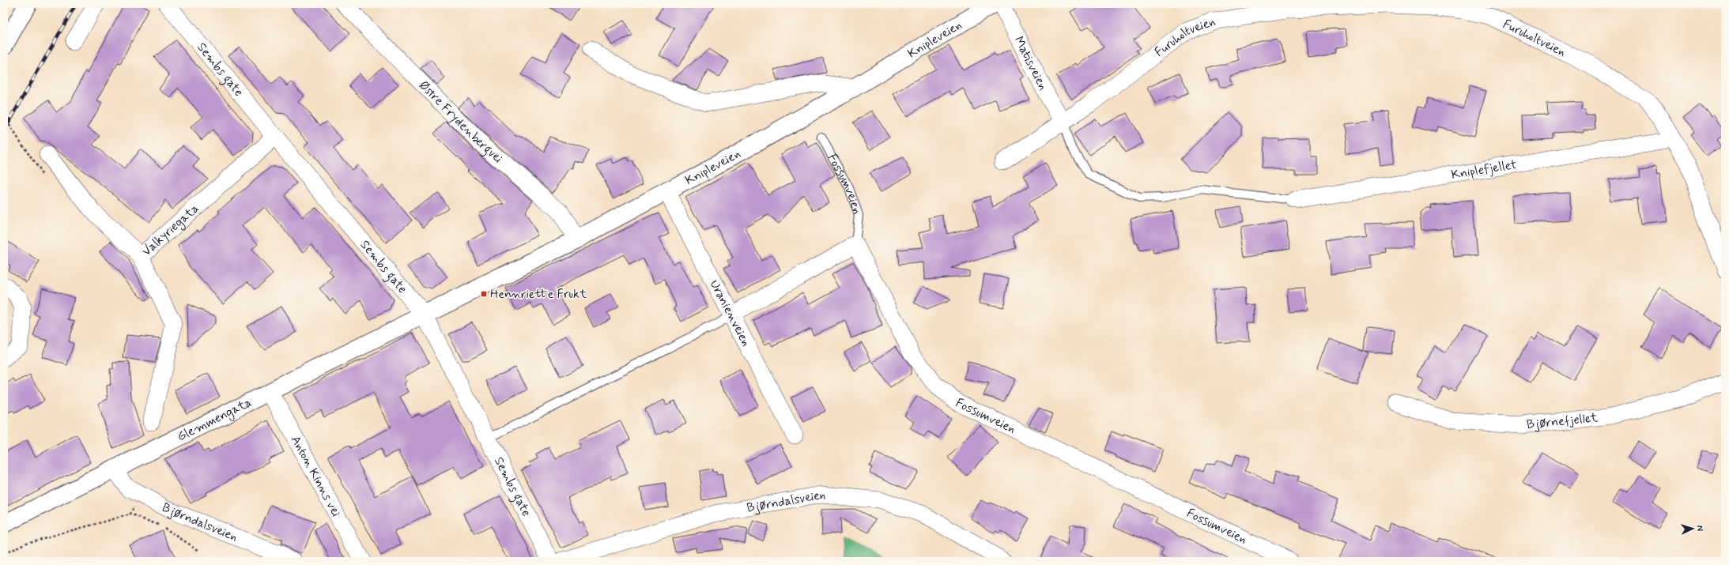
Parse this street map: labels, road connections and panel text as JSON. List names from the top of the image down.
{
  "streets": {
    "main road": ["Knipleveien", "Glemmengata"],
    "street": [
      "Furuholtveien",
      "Matisveien",
      "Sembs gate",
      "Østre Frydenbergvei",
      "Kniplefjellet",
      "Fossumveien",
      "Valkyriegata",
      "Uranienveien",
      "Bjørnefjellet",
      "Anton Kinns vei",
      "Bjørndalsveien"
    ]
  },
  "crossings": [
    ["Furuholtveien", "Matisveien"],
    ["Furuholtveien", "Kniplefjellet"],
    ["Knipleveien", "Sembs gate"],
    ["Knipleveien", "Østre Frydenbergvei"],
    ["Knipleveien", "Uranienveien"],
    ["Knipleveien", "Glemmengata"],
    ["Sembs gate", "Valkyriegata"],
    ["Sembs gate", "Glemmengata"],
    ["Glemmengata", "Anton Kinns vei"],
    ["Glemmengata", "Bjørndalsveien"]
  ],
  "places": {
    "transit": ["Hennriette Frukt"]
  },
  "north": "right"
}
